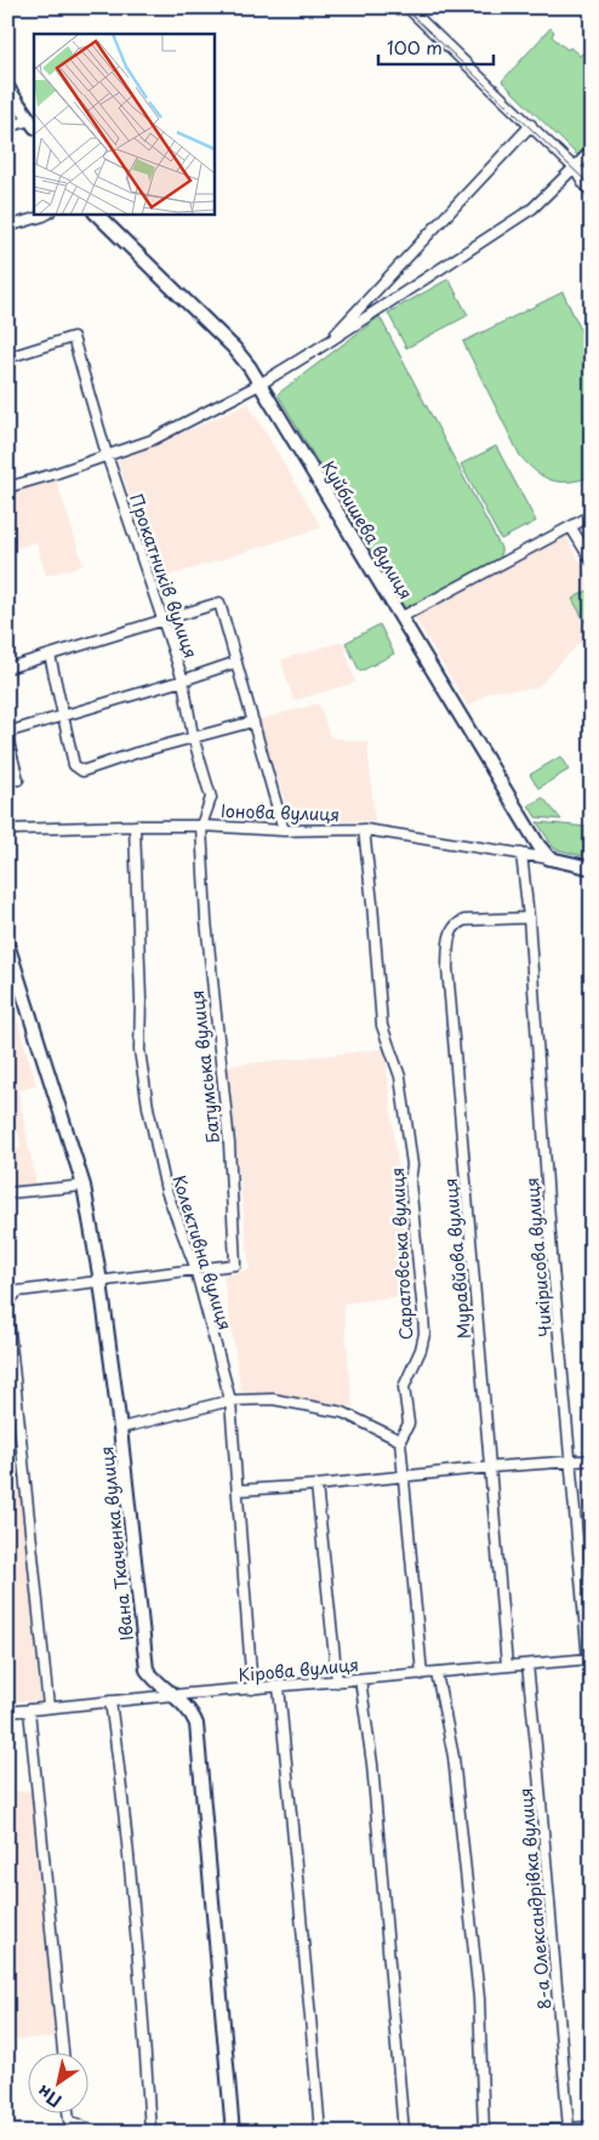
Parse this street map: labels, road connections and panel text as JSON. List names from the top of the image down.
{
  "streets": {
    "main road": ["Куйбишева вулиця", "Івана Ткаченка вулиця"],
    "street": [
      "Прокатників вулиця",
      "Іонова вулиця",
      "Батумська вулиця",
      "Колективна вулиця",
      "Саратовська вулиця",
      "Чикірисова вулиця",
      "Муравйова вулиця",
      "Кірова вулиця",
      "8-а Олександрівка вулиця"
    ]
  },
  "crossings": [
    ["Куйбишева вулиця", "Іонова вулиця"],
    ["Прокатників вулиця", "Іонова вулиця"],
    ["Прокатників вулиця", "Батумська вулиця"],
    ["Іонова вулиця", "Батумська вулиця"],
    ["Іонова вулиця", "Колективна вулиця"],
    ["Іонова вулиця", "Саратовська вулиця"],
    ["Іонова вулиця", "Чикірисова вулиця"],
    ["Батумська вулиця", "Колективна вулиця"],
    ["Колективна вулиця", "Кірова вулиця"],
    ["Саратовська вулиця", "Кірова вулиця"],
    ["Чикірисова вулиця", "Муравйова вулиця"],
    ["Чикірисова вулиця", "Кірова вулиця"],
    ["Муравйова вулиця", "Кірова вулиця"],
    ["Івана Ткаченка вулиця", "Кірова вулиця"],
    ["Кірова вулиця", "8-а Олександрівка вулиця"]
  ],
  "scale_bar": "100 m",
  "north": "bottom left"
}
